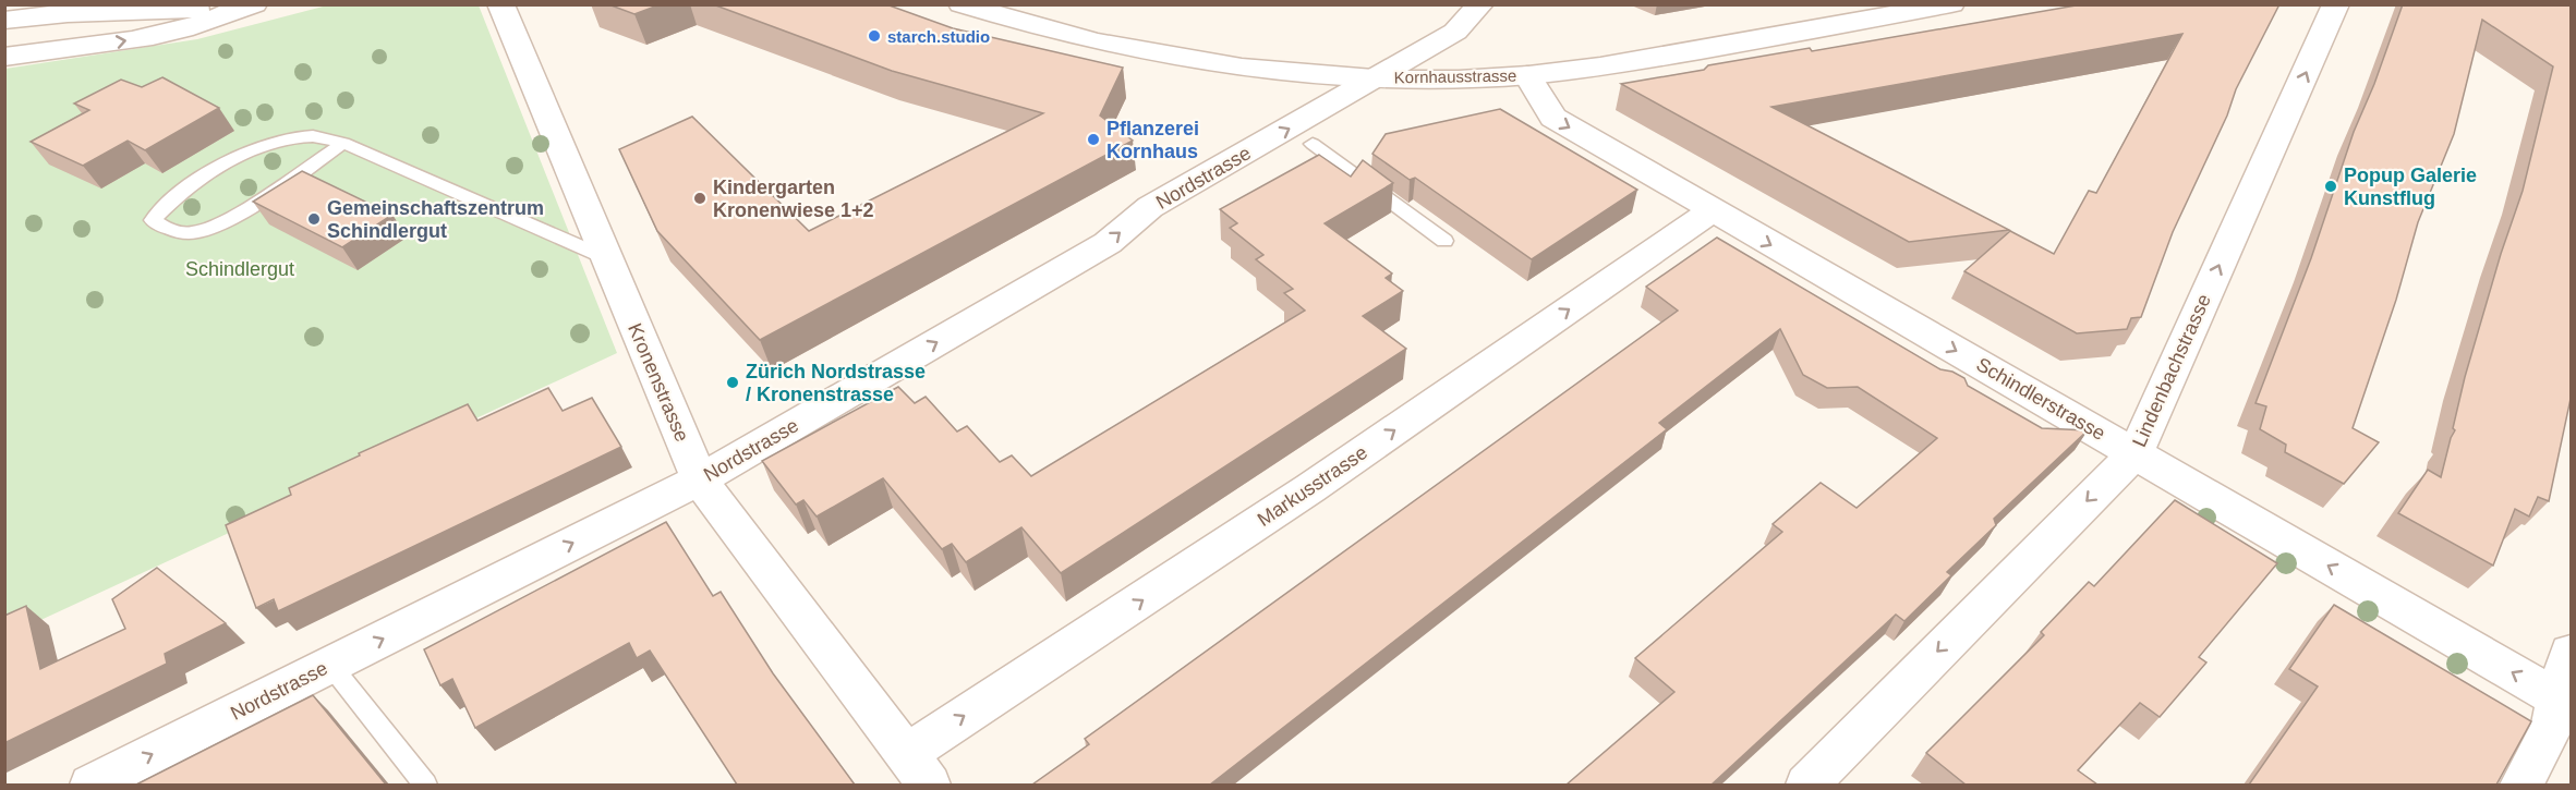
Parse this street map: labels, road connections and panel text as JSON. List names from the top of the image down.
{
  "streets": {
    "street": [
      "Kornhausstrasse",
      "Nordstrasse",
      "Lindenbachstrasse",
      "Kronenstrasse",
      "Schindlerstrasse",
      "Markusstrasse"
    ]
  },
  "crossings": [
    ["Kornhausstrasse", "Nordstrasse"],
    ["Kornhausstrasse", "Schindlerstrasse"],
    ["Nordstrasse", "Kronenstrasse"],
    ["Lindenbachstrasse", "Schindlerstrasse"],
    ["Kronenstrasse", "Markusstrasse"],
    ["Schindlerstrasse", "Markusstrasse"]
  ],
  "one_way": ["Nordstrasse", "Markusstrasse"],
  "parks": ["Schindlergut"],
  "places": [
    "starch.studio",
    "Pflanzerei Kornhaus",
    "Popup Galerie Kunstflug",
    "Kindergarten Kronenwiese 1+2",
    "Gemeinschaftszentrum Schindlergut",
    "Zürich Nordstrasse / Kronenstrasse"
  ]
}
